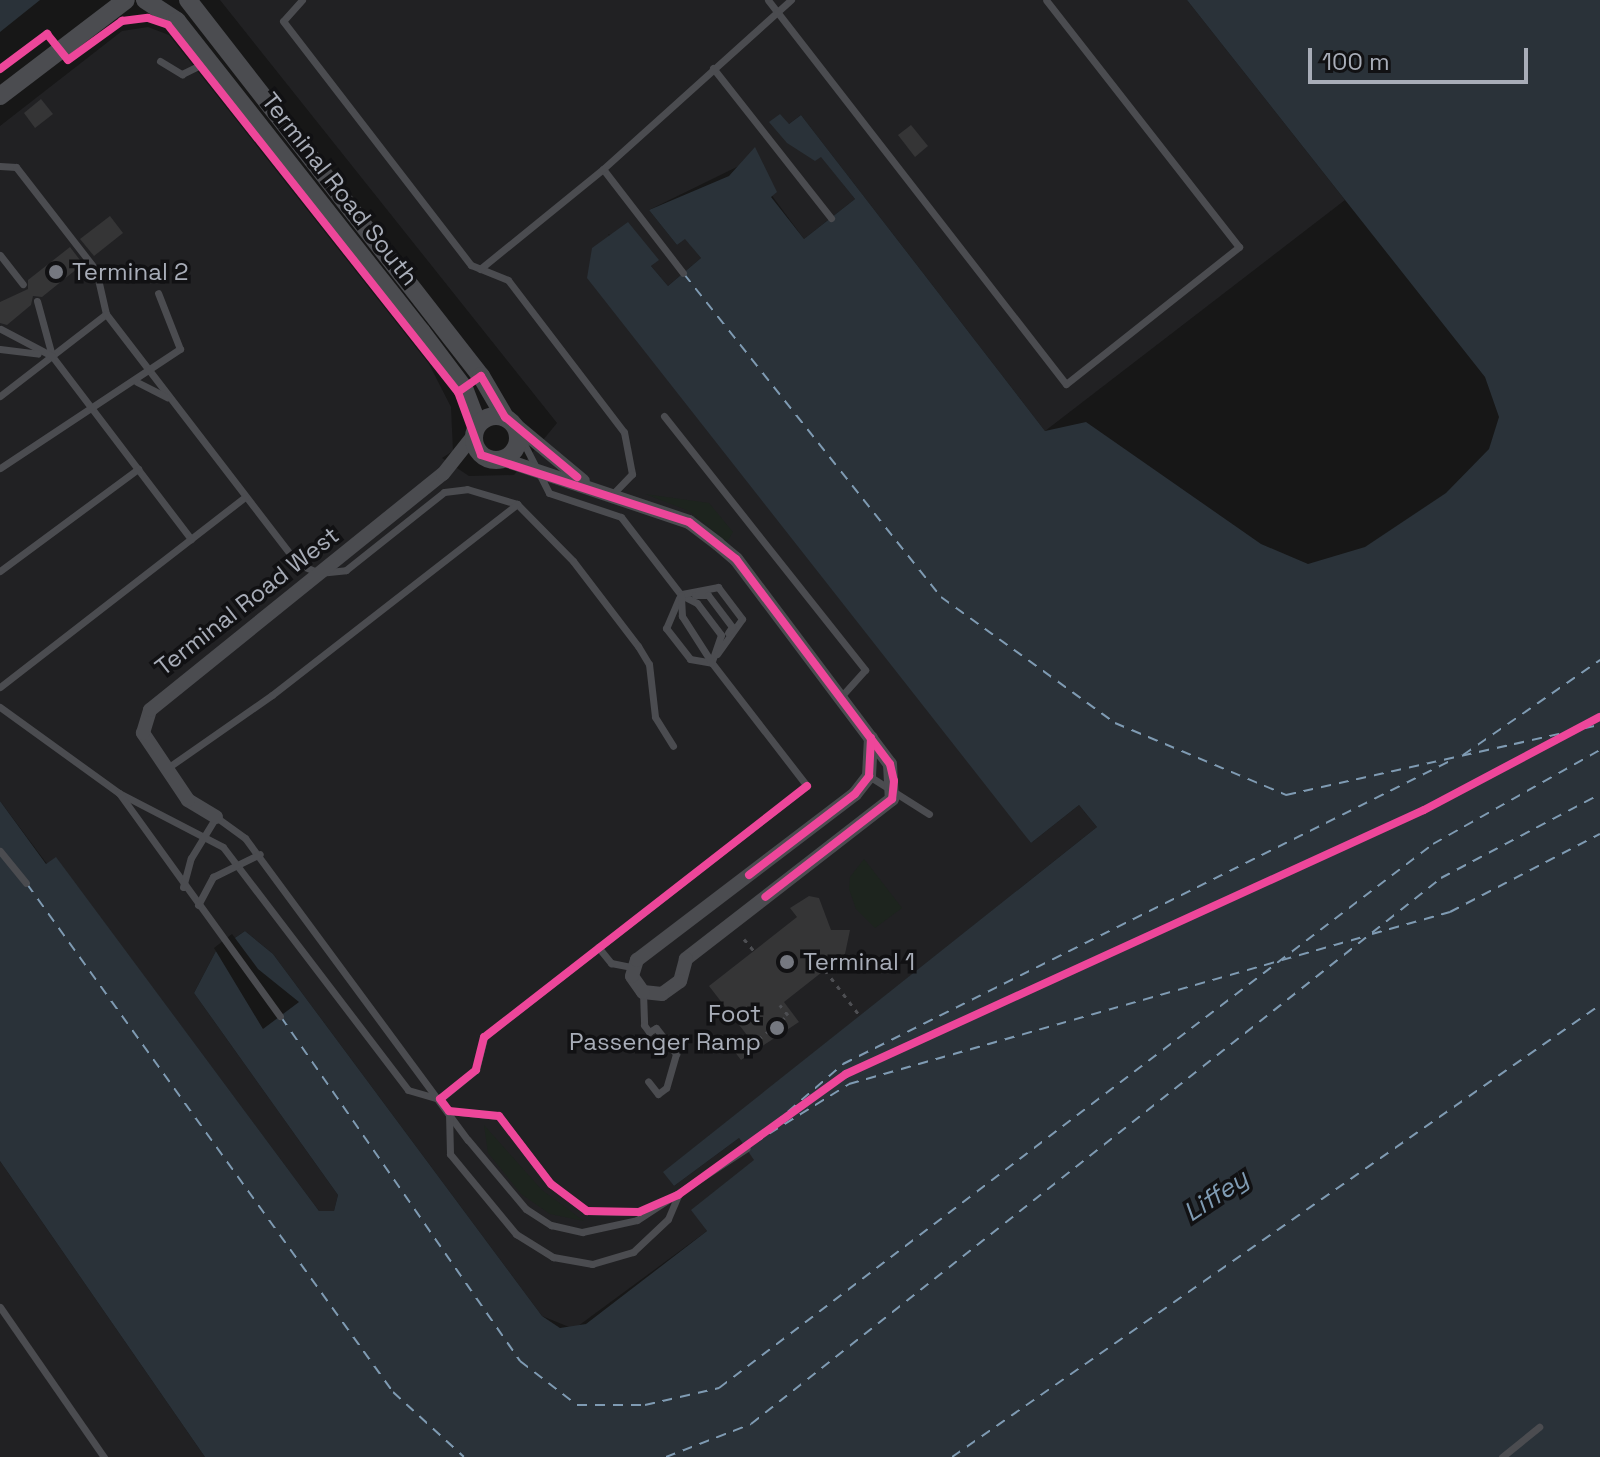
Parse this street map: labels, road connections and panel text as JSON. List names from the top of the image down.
{
  "streets": {
    "street": ["Terminal Road South", "Terminal Road West"]
  },
  "crossings": [
    ["Terminal Road South", "Terminal Road West"]
  ],
  "water": ["Liffey"],
  "places": ["Terminal 2", "Terminal 1", "Foot Passenger Ramp"],
  "scale_bar": "100 m"
}
